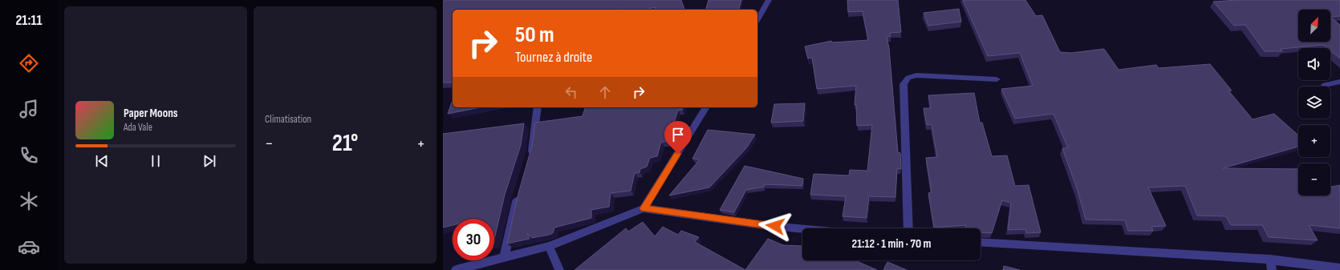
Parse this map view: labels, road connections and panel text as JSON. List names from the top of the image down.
{
  "north": "top right",
  "page": {
    "tabs": "21:11",
    "tile": "Climatisation",
    "map_buttons": ["+", "−"],
    "turn": ["50 m", "Tournez à droite"],
    "song": ["Paper Moons", "Ada Vale"],
    "heat": ["−", "21°", "+"],
    "limit": "30",
    "trip": "21:12 · 1 min · 70 m"
  }
}
